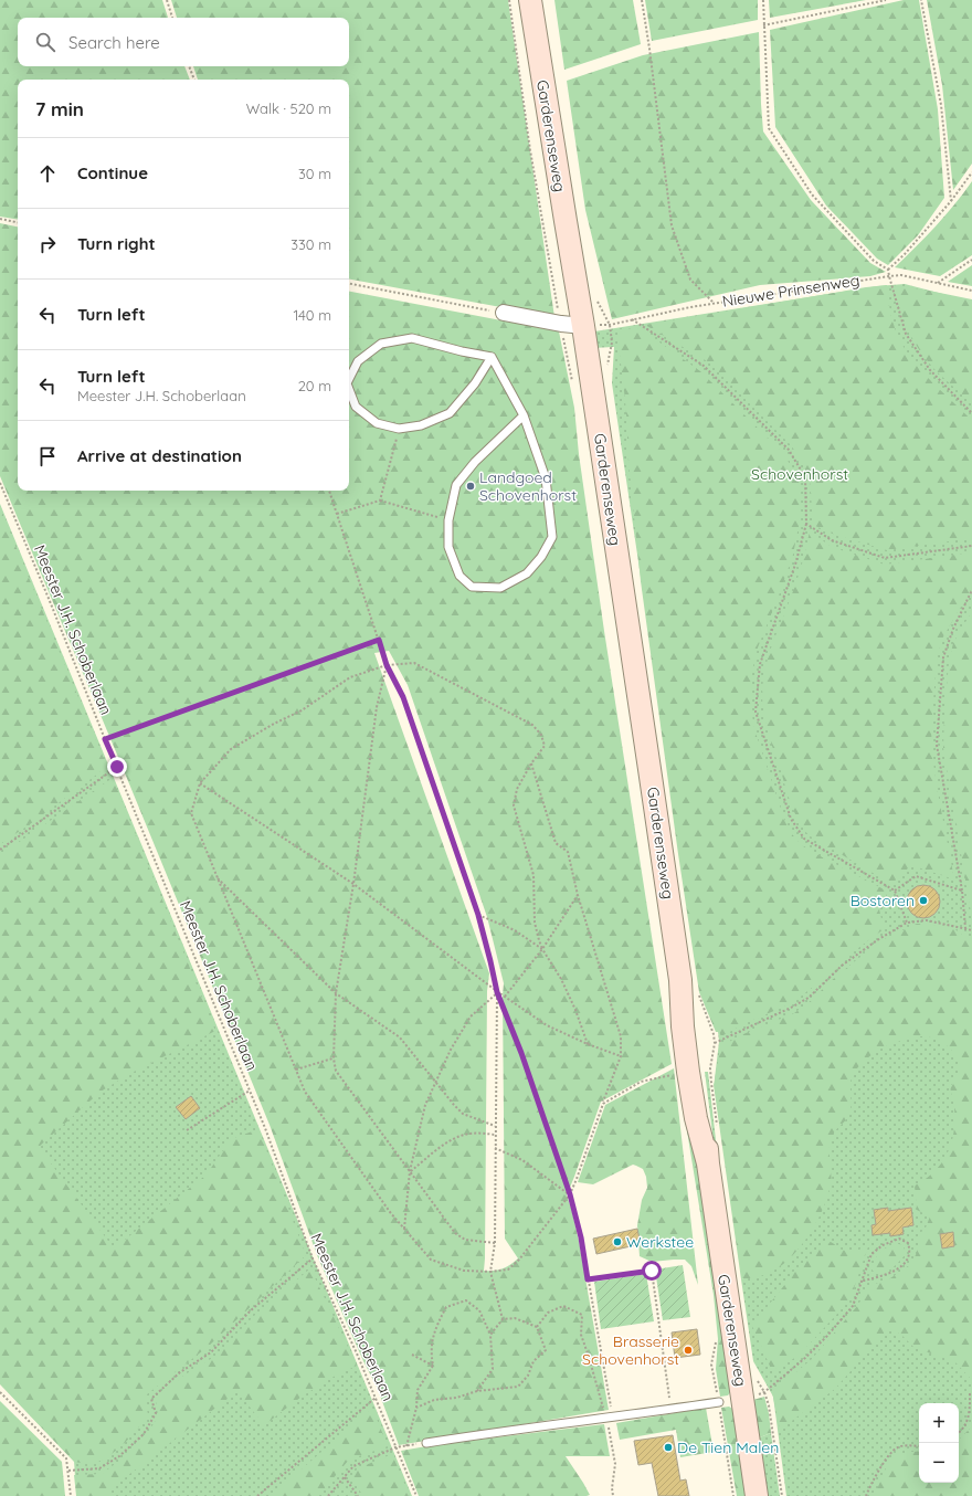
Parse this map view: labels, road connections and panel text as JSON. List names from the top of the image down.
{
  "streets": {
    "main road": ["Garderenseweg"],
    "path": ["Nieuwe Prinsenweg", "Meester J.H. Schoberlaan"]
  },
  "parks": ["Schovenhorst"],
  "places": [
    "Landgoed Schovenhorst",
    "Bostoren",
    "Werkstee",
    "Brasserie Schovenhorst",
    "De Tien Malen"
  ],
  "page": {
    "search": "Search here",
    "heading": ["7 min", "Walk · 520 m"],
    "list": [
      ["Continue", "30 m"],
      ["Turn right", "330 m"],
      ["Turn left", "140 m"],
      ["Turn left", "Meester J.H. Schoberlaan", "20 m"],
      "Arrive at destination"
    ],
    "map_buttons": ["+", "−"]
  }
}
